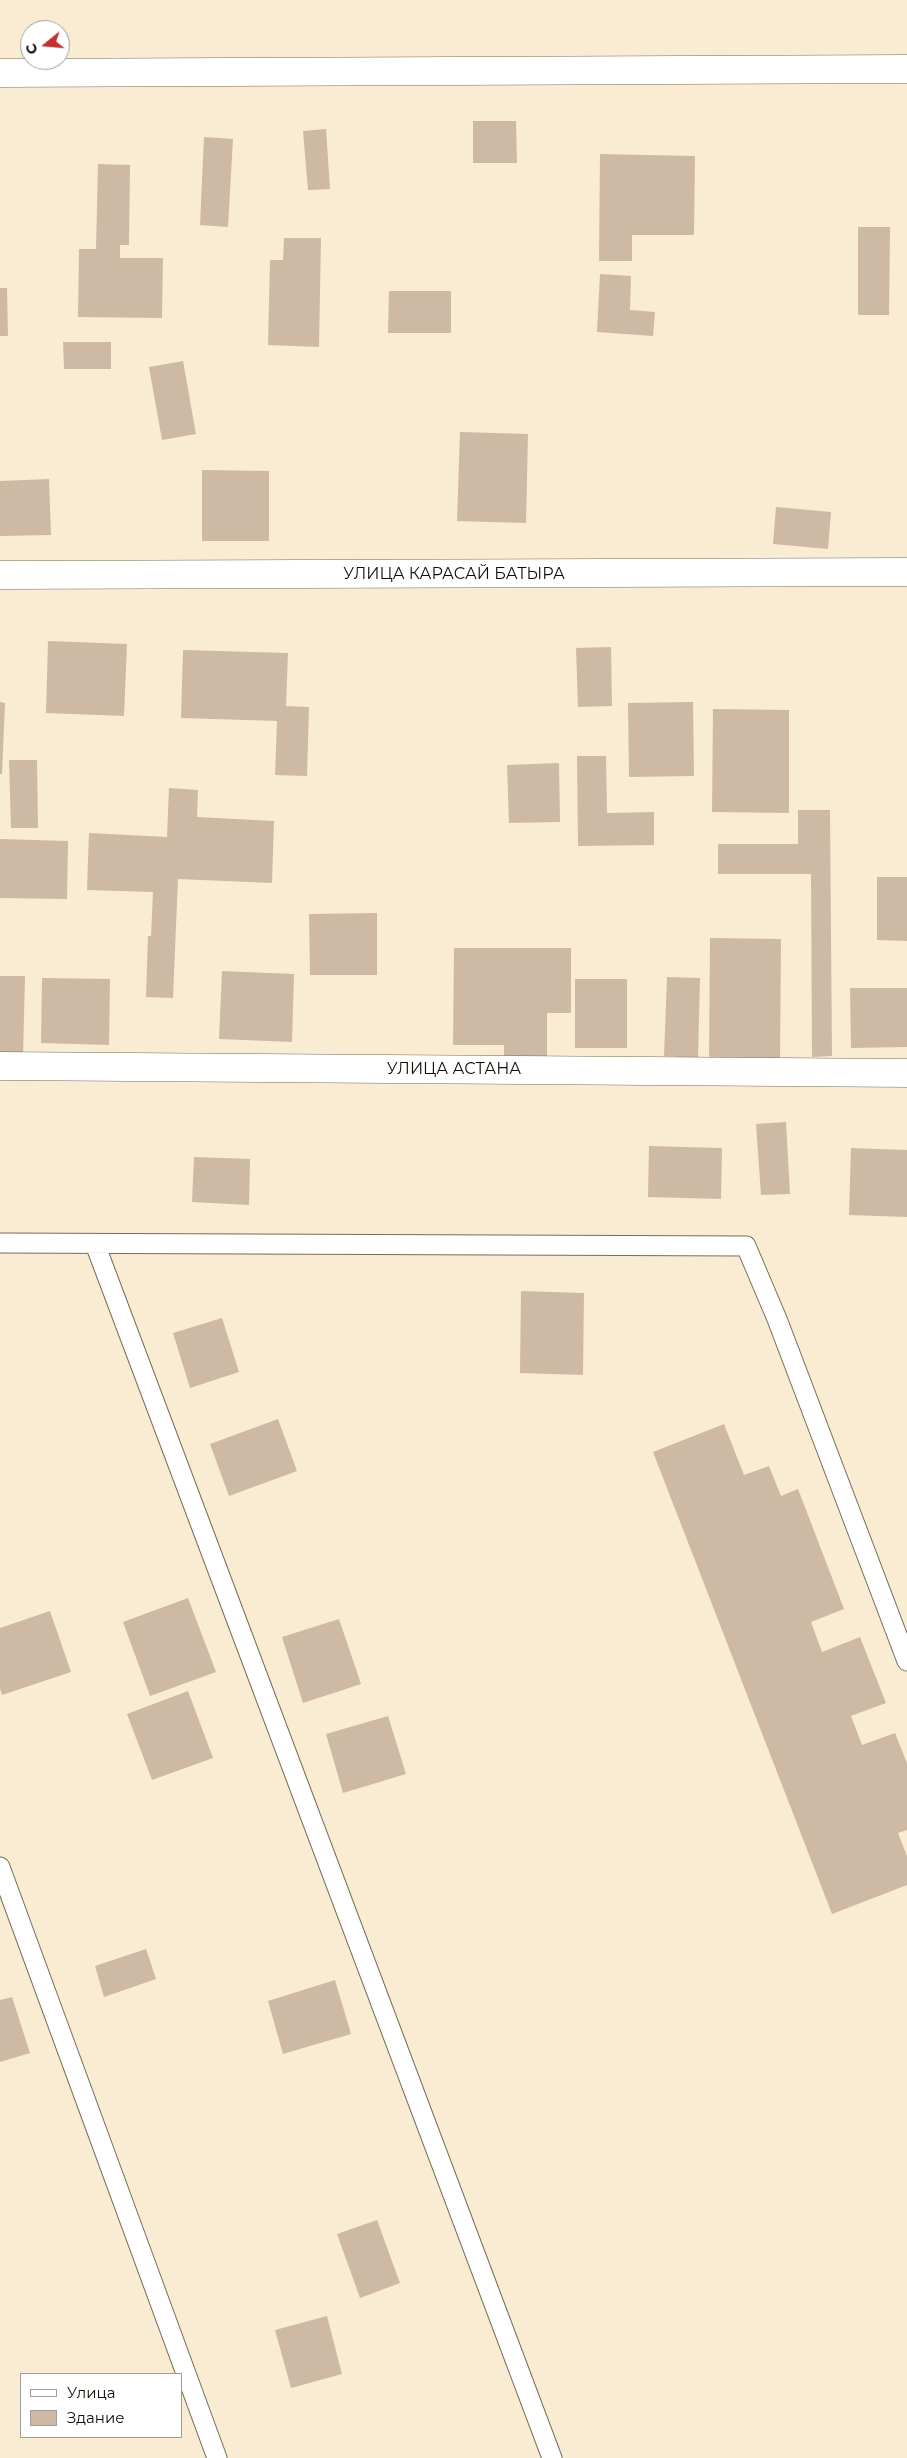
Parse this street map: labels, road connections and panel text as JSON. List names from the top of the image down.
{
  "streets": {
    "street": ["УЛИЦА КАРАСАЙ БАТЫРА", "УЛИЦА АСТАНА"]
  },
  "legend": ["Улица", "Здание"],
  "north": "left"
}
